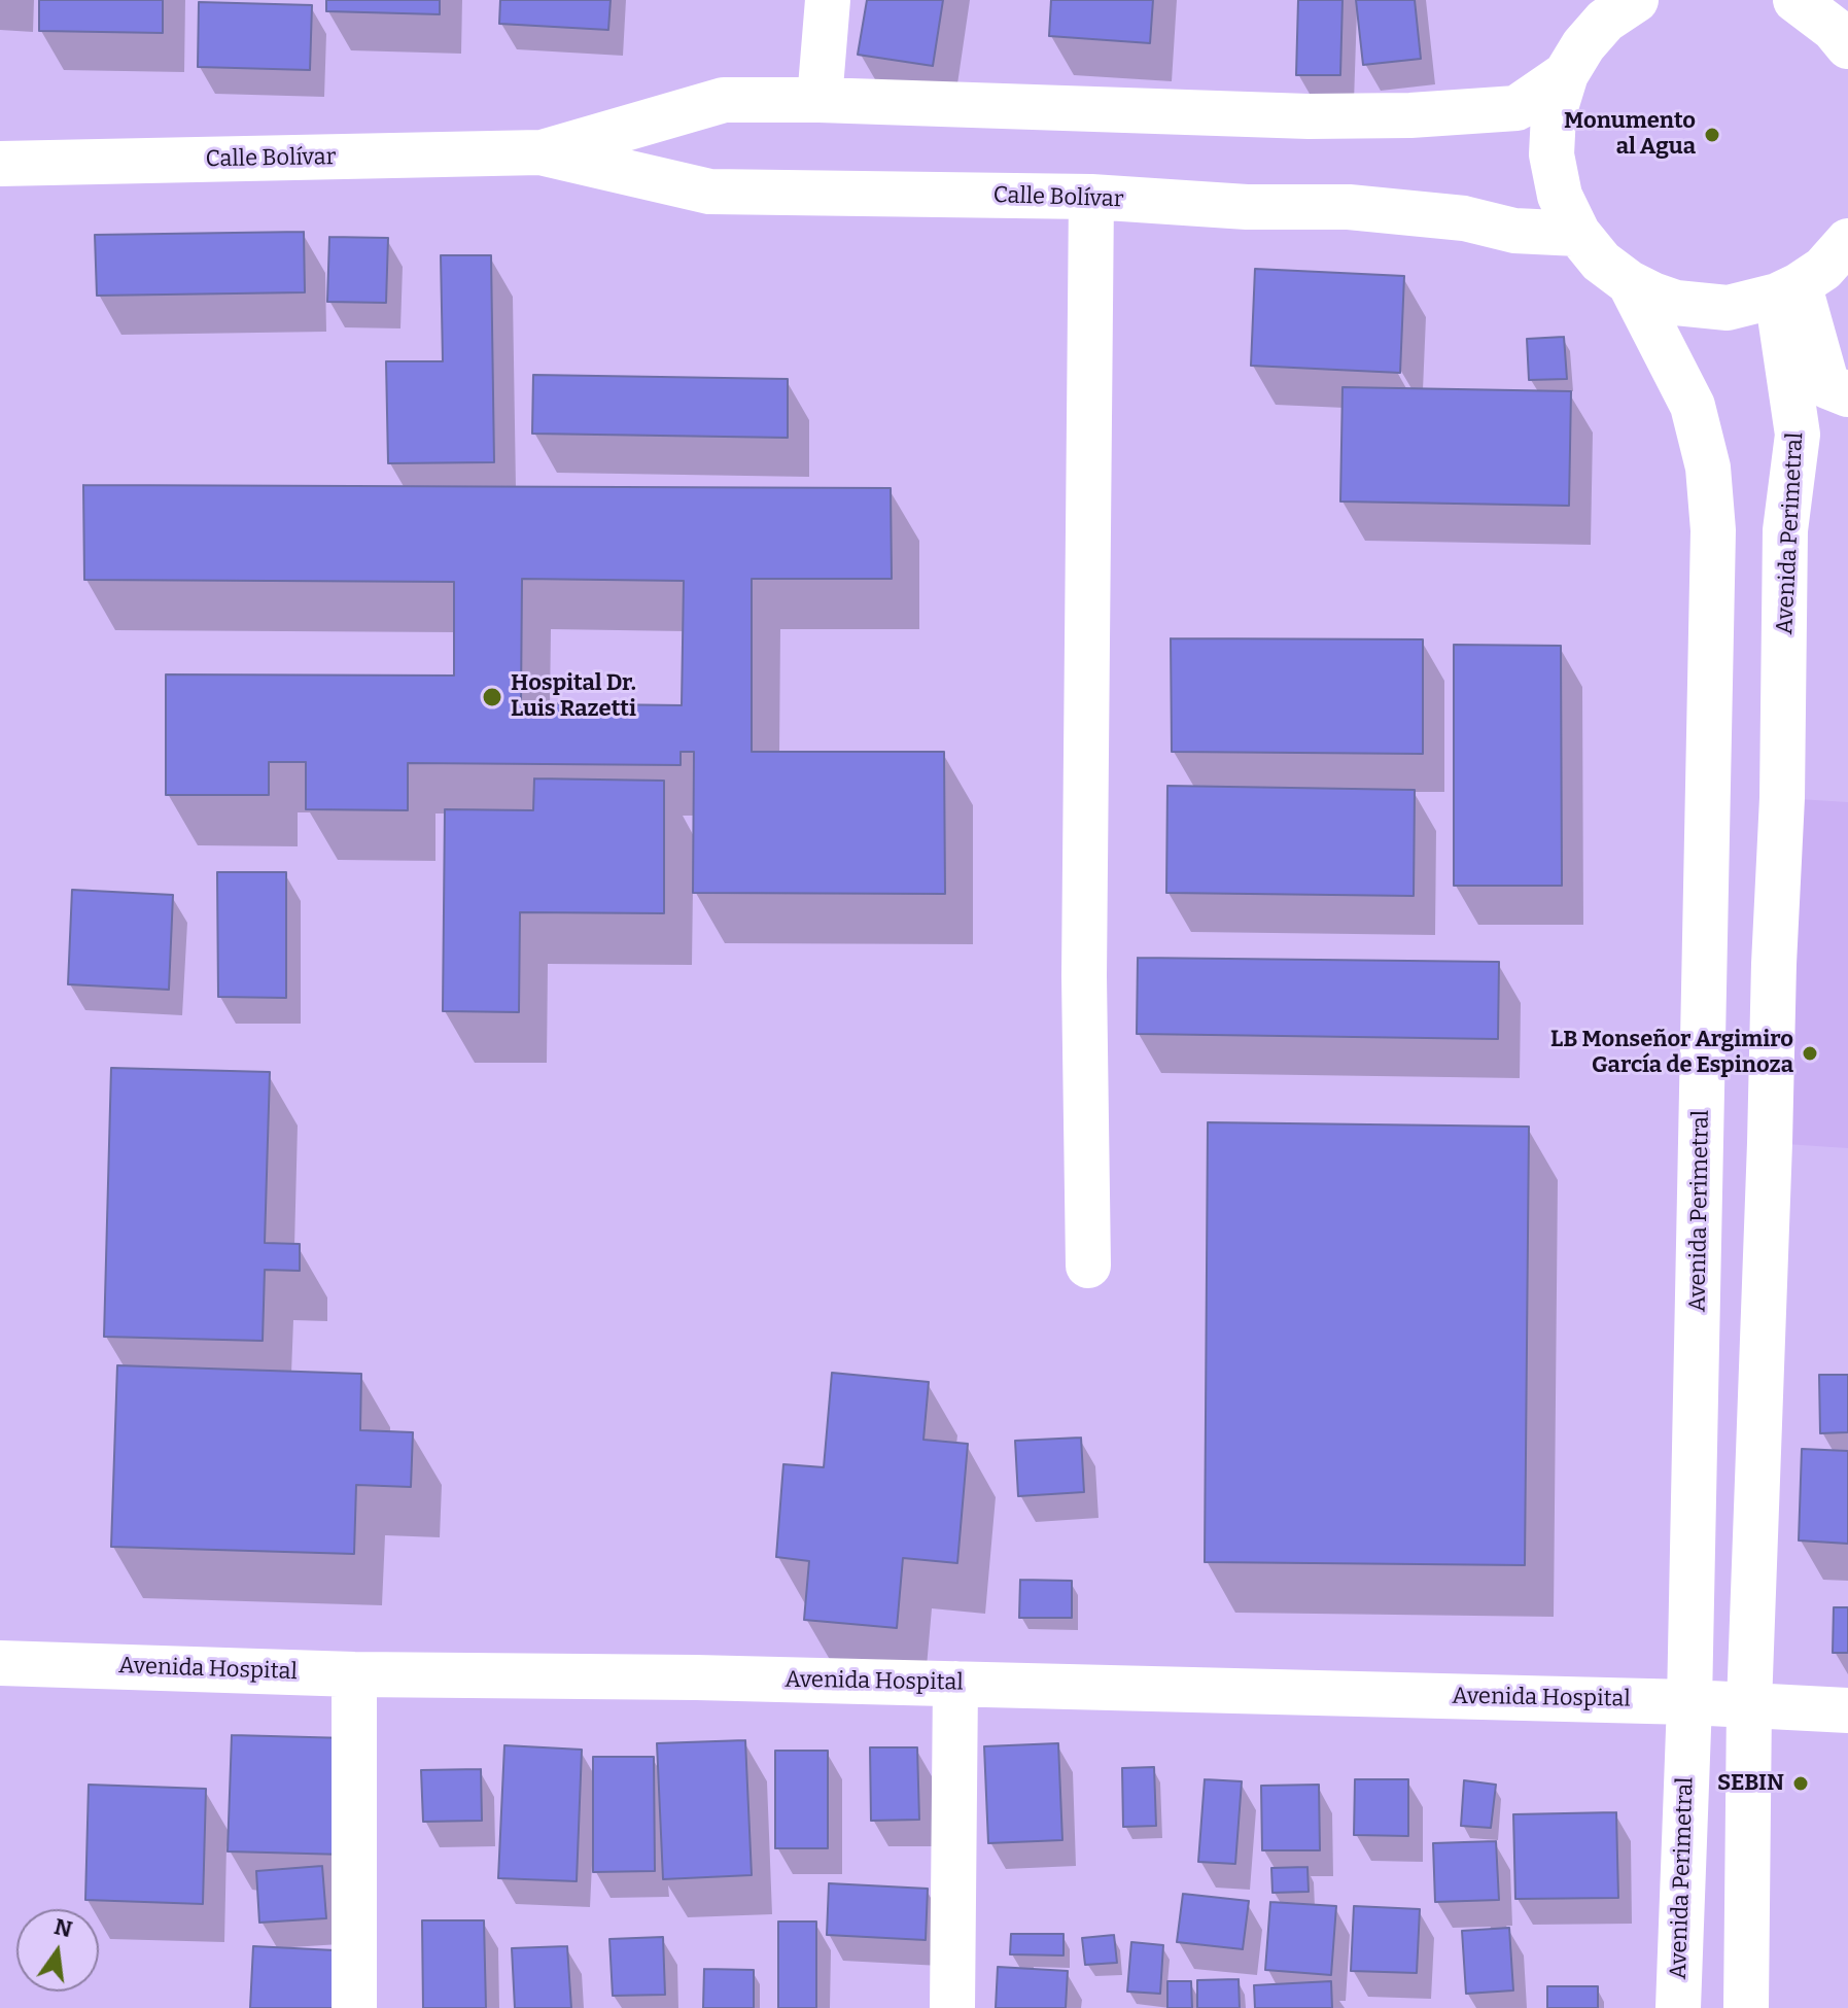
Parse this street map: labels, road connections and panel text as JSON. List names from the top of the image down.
{
  "streets": {
    "street": ["Calle Bolívar", "Avenida Perimetral", "Avenida Hospital"]
  },
  "crossings": [
    ["Avenida Perimetral", "Avenida Hospital"]
  ],
  "places": [
    "Monumento al Agua",
    "Hospital Dr. Luis Razetti",
    "LB Monseñor Argimiro García de Espinoza",
    "SEBIN"
  ],
  "north": "top"
}
